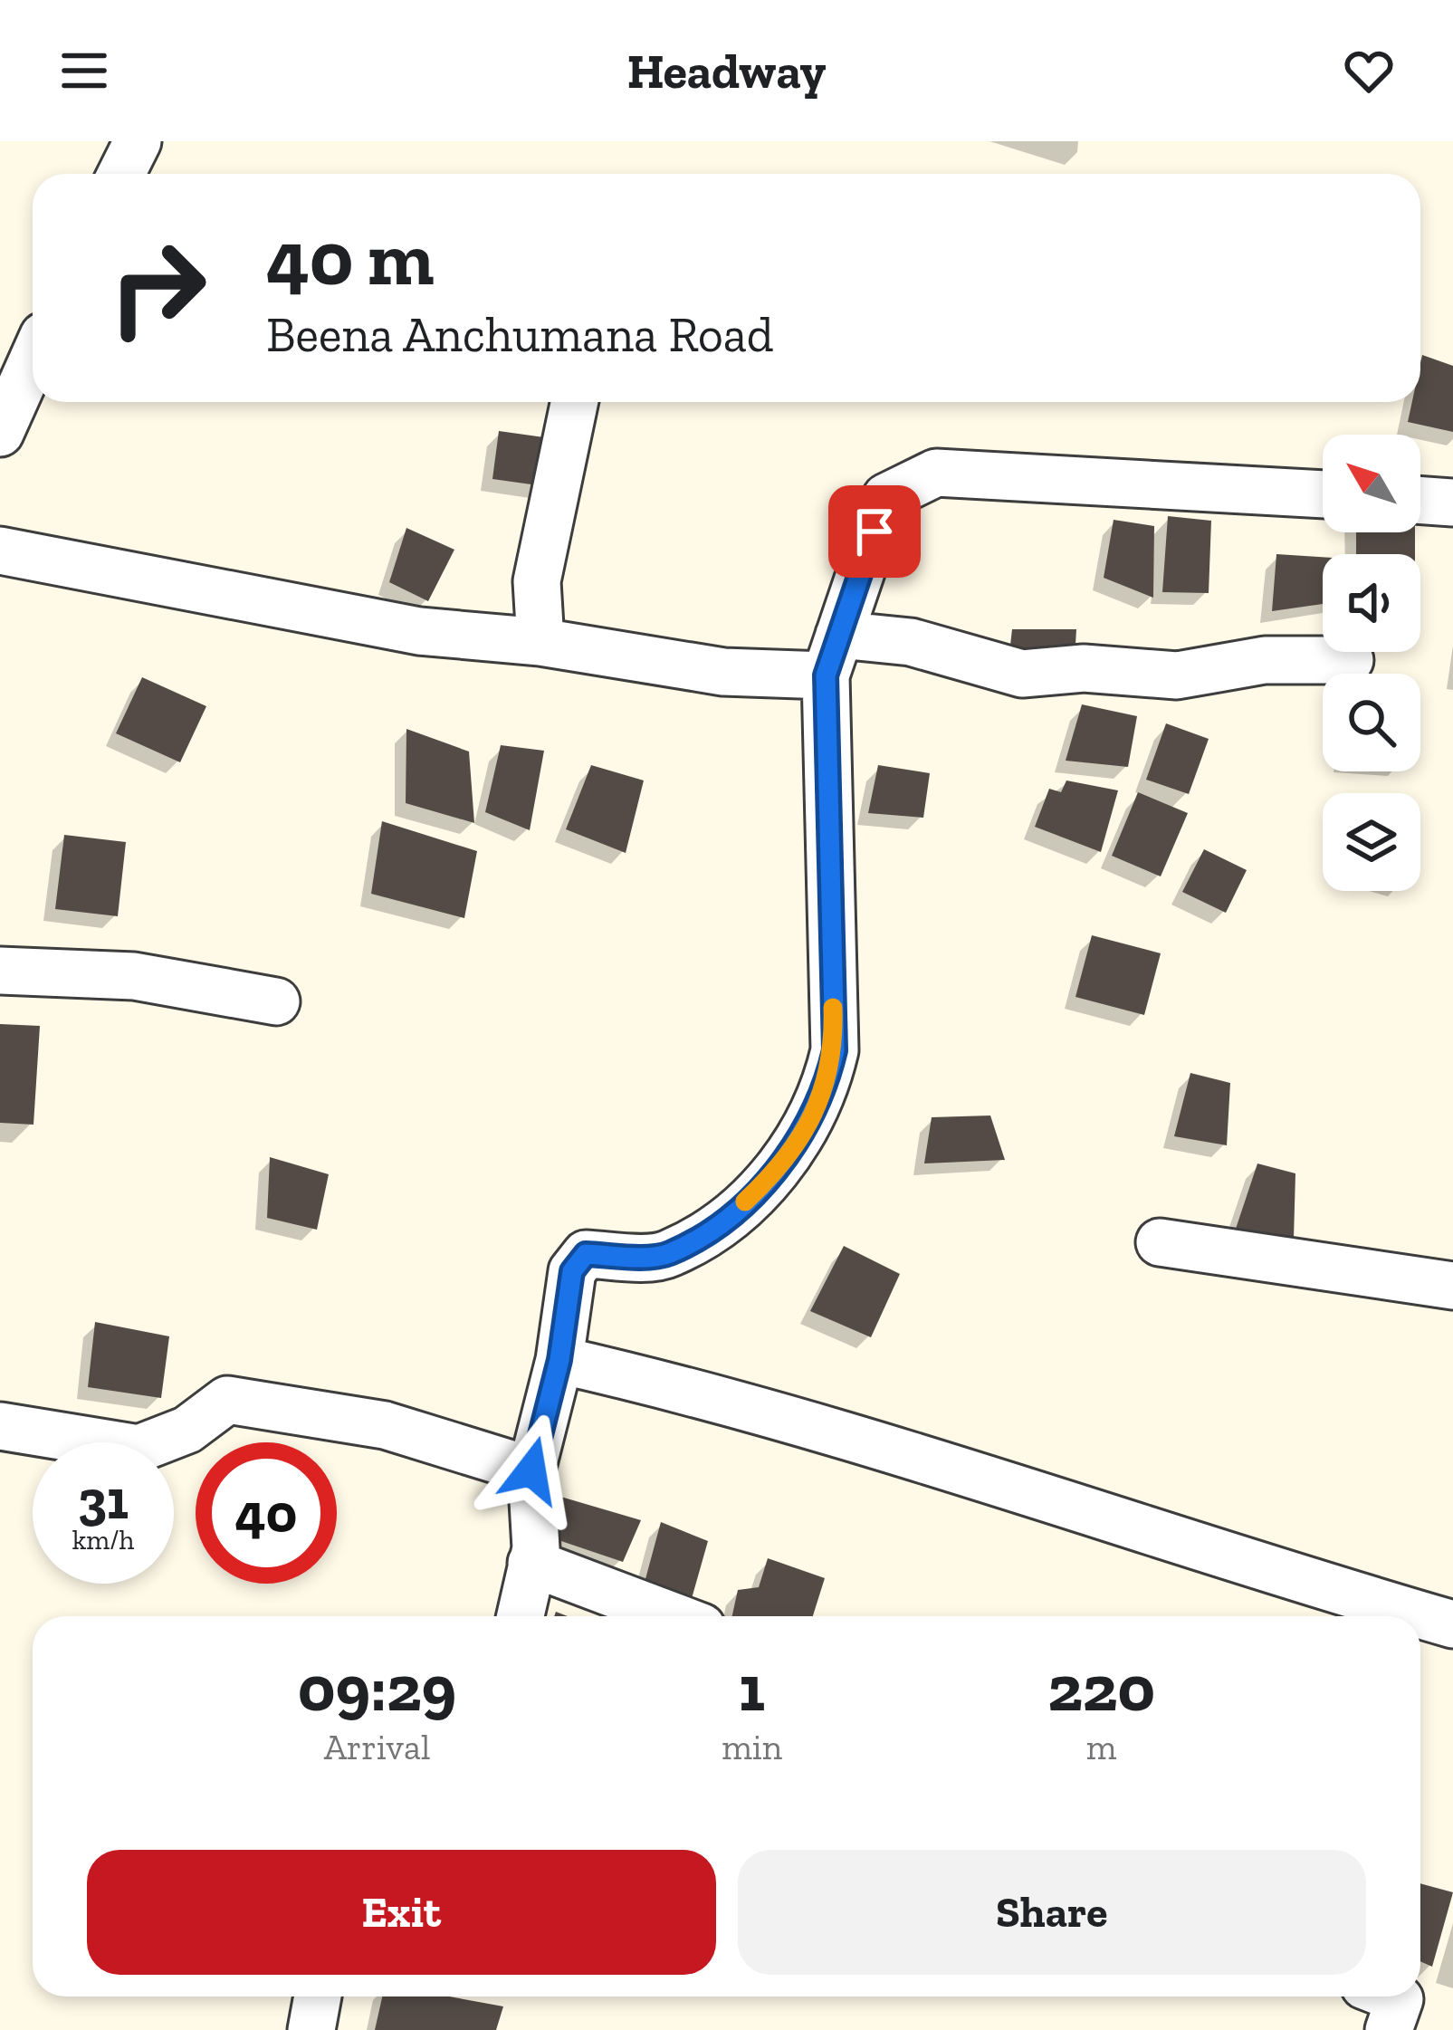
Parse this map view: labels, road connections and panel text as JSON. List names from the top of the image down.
{
  "north": "top left",
  "page": {
    "header": "Headway",
    "turn": ["40 m", "Beena Anchumana Road"],
    "speed": "31 km/h",
    "limit": "40",
    "eta": [
      "09:29",
      "Arrival",
      "1",
      "min",
      "220",
      "m"
    ],
    "buttons": ["Exit", "Share"]
  }
}
